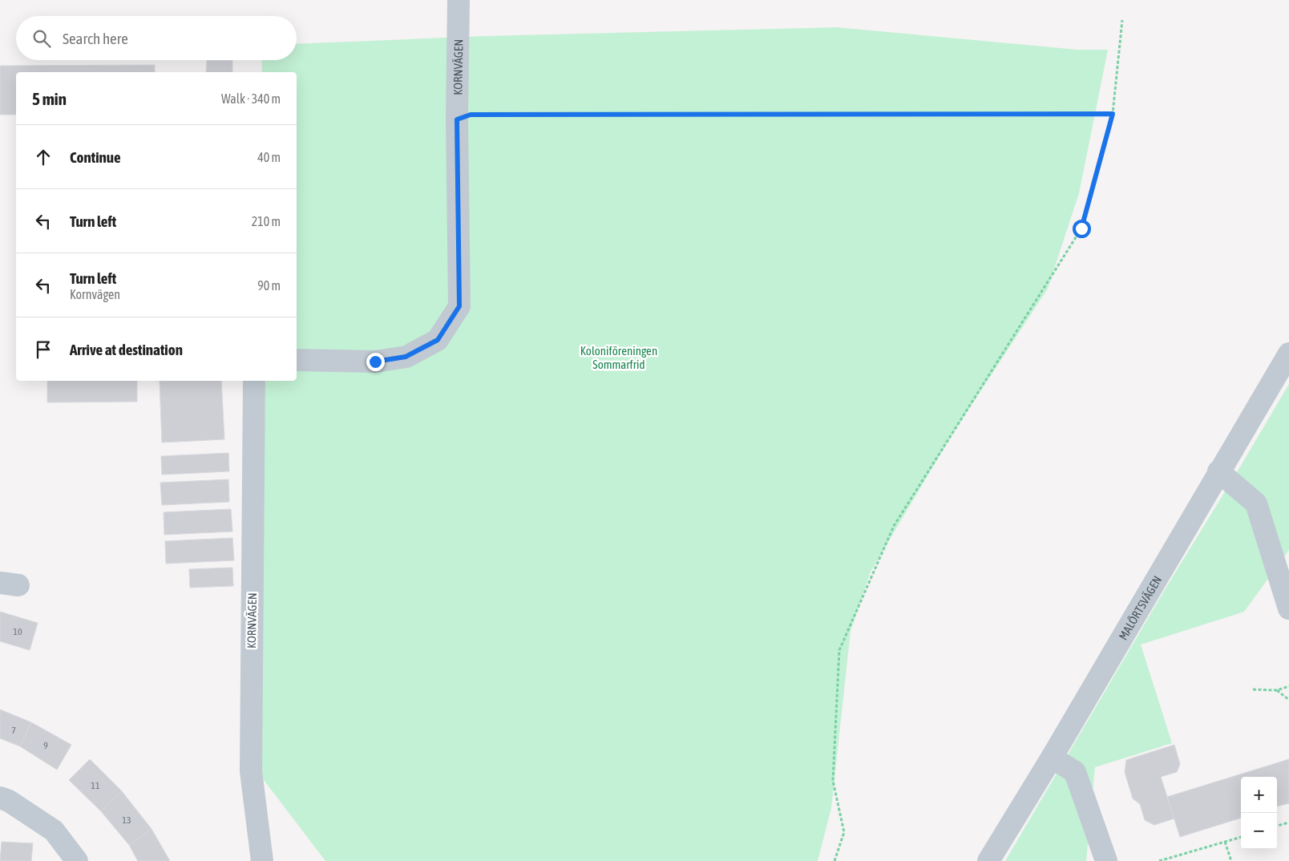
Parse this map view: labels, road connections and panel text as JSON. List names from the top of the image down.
{
  "streets": {
    "street": ["KORNVÄGEN", "MALÖRTSVÄGEN"]
  },
  "parks": ["Koloniföreningen Sommarfrid"],
  "house_numbers": [
    "10",
    "7",
    "9",
    "11",
    "13"
  ],
  "page": {
    "search": "Search here",
    "heading": ["5 min", "Walk · 340 m"],
    "list": [
      ["Continue", "40 m"],
      ["Turn left", "210 m"],
      ["Turn left", "Kornvägen", "90 m"],
      "Arrive at destination"
    ],
    "map_buttons": ["+", "−"]
  }
}
